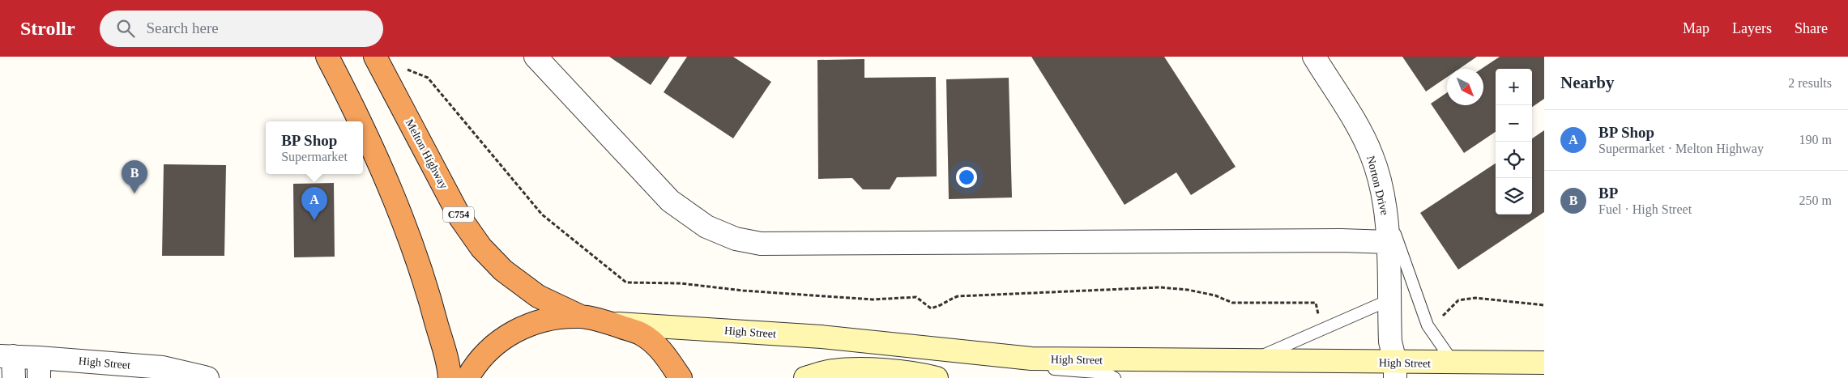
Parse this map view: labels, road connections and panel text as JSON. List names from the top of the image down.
{
  "streets": {
    "highway": ["Melton Highway", "C754"],
    "main road": ["High Street"],
    "street": ["Norton Drive"]
  },
  "crossings": [
    ["Melton Highway", "High Street"],
    ["Norton Drive", "High Street"]
  ],
  "north": "bottom right",
  "page": {
    "header": "Strollr",
    "search": "Search here",
    "nav": ["Map", "Layers", "Share"],
    "heading": ["Nearby", "2 results"],
    "map_buttons": ["+", "−"],
    "list": [
      {
        "mark": "A",
        "name": "BP Shop",
        "note": "Supermarket · Melton Highway",
        "value": "190 m"
      },
      {
        "mark": "B",
        "name": "BP",
        "note": "Fuel · High Street",
        "value": "250 m"
      }
    ],
    "popup": ["BP Shop", "Supermarket"],
    "pins": ["B", "A"]
  }
}
